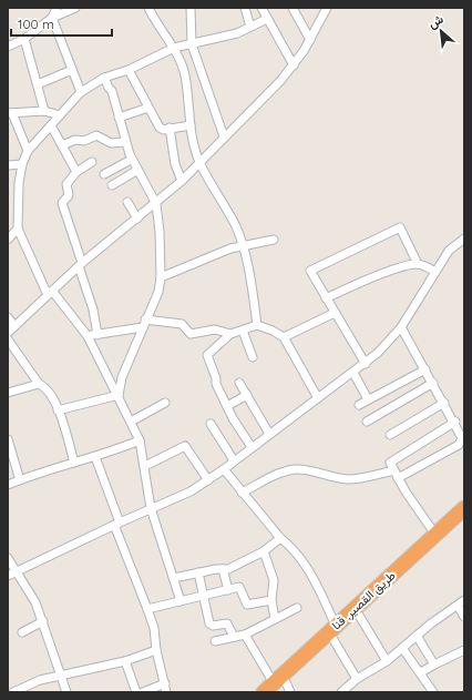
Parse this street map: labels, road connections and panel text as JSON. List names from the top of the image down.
{
  "streets": {
    "highway": ["طريق القصير, قنا"]
  },
  "scale_bar": "100 m",
  "north": "top left"
}
